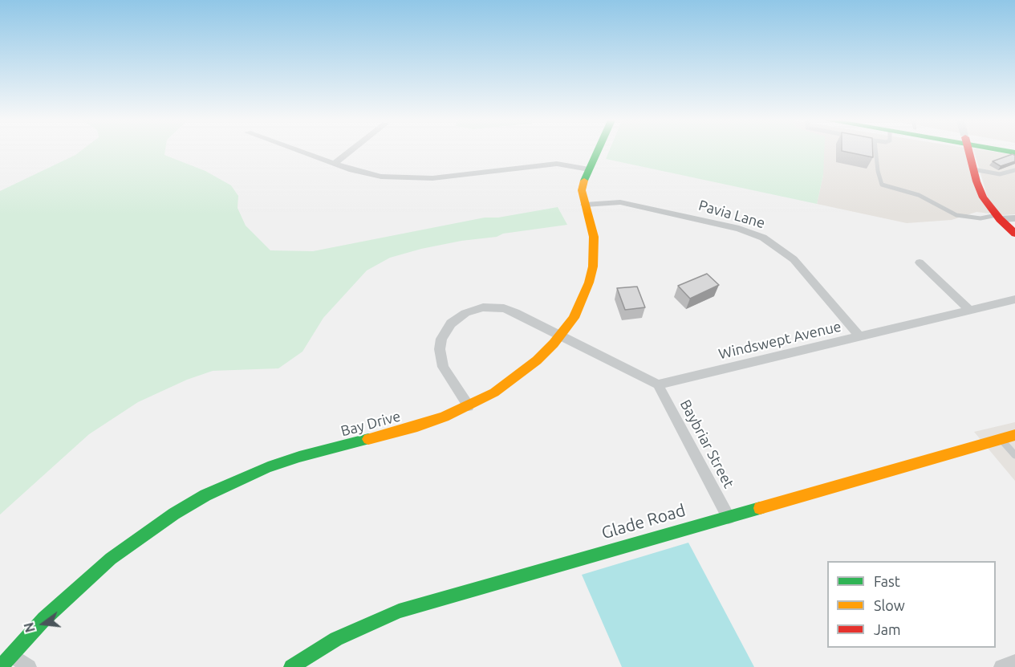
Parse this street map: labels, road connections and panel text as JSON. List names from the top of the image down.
{
  "streets": {
    "street": [
      "Pavia Lane",
      "Windswept Avenue",
      "Bay Drive",
      "Baybriar Street",
      "Glade Road"
    ]
  },
  "crossings": [
    ["Pavia Lane", "Windswept Avenue"],
    ["Pavia Lane", "Bay Drive"],
    ["Windswept Avenue", "Baybriar Street"],
    ["Baybriar Street", "Glade Road"]
  ],
  "legend": ["Fast", "Slow", "Jam"],
  "north": "left"
}
